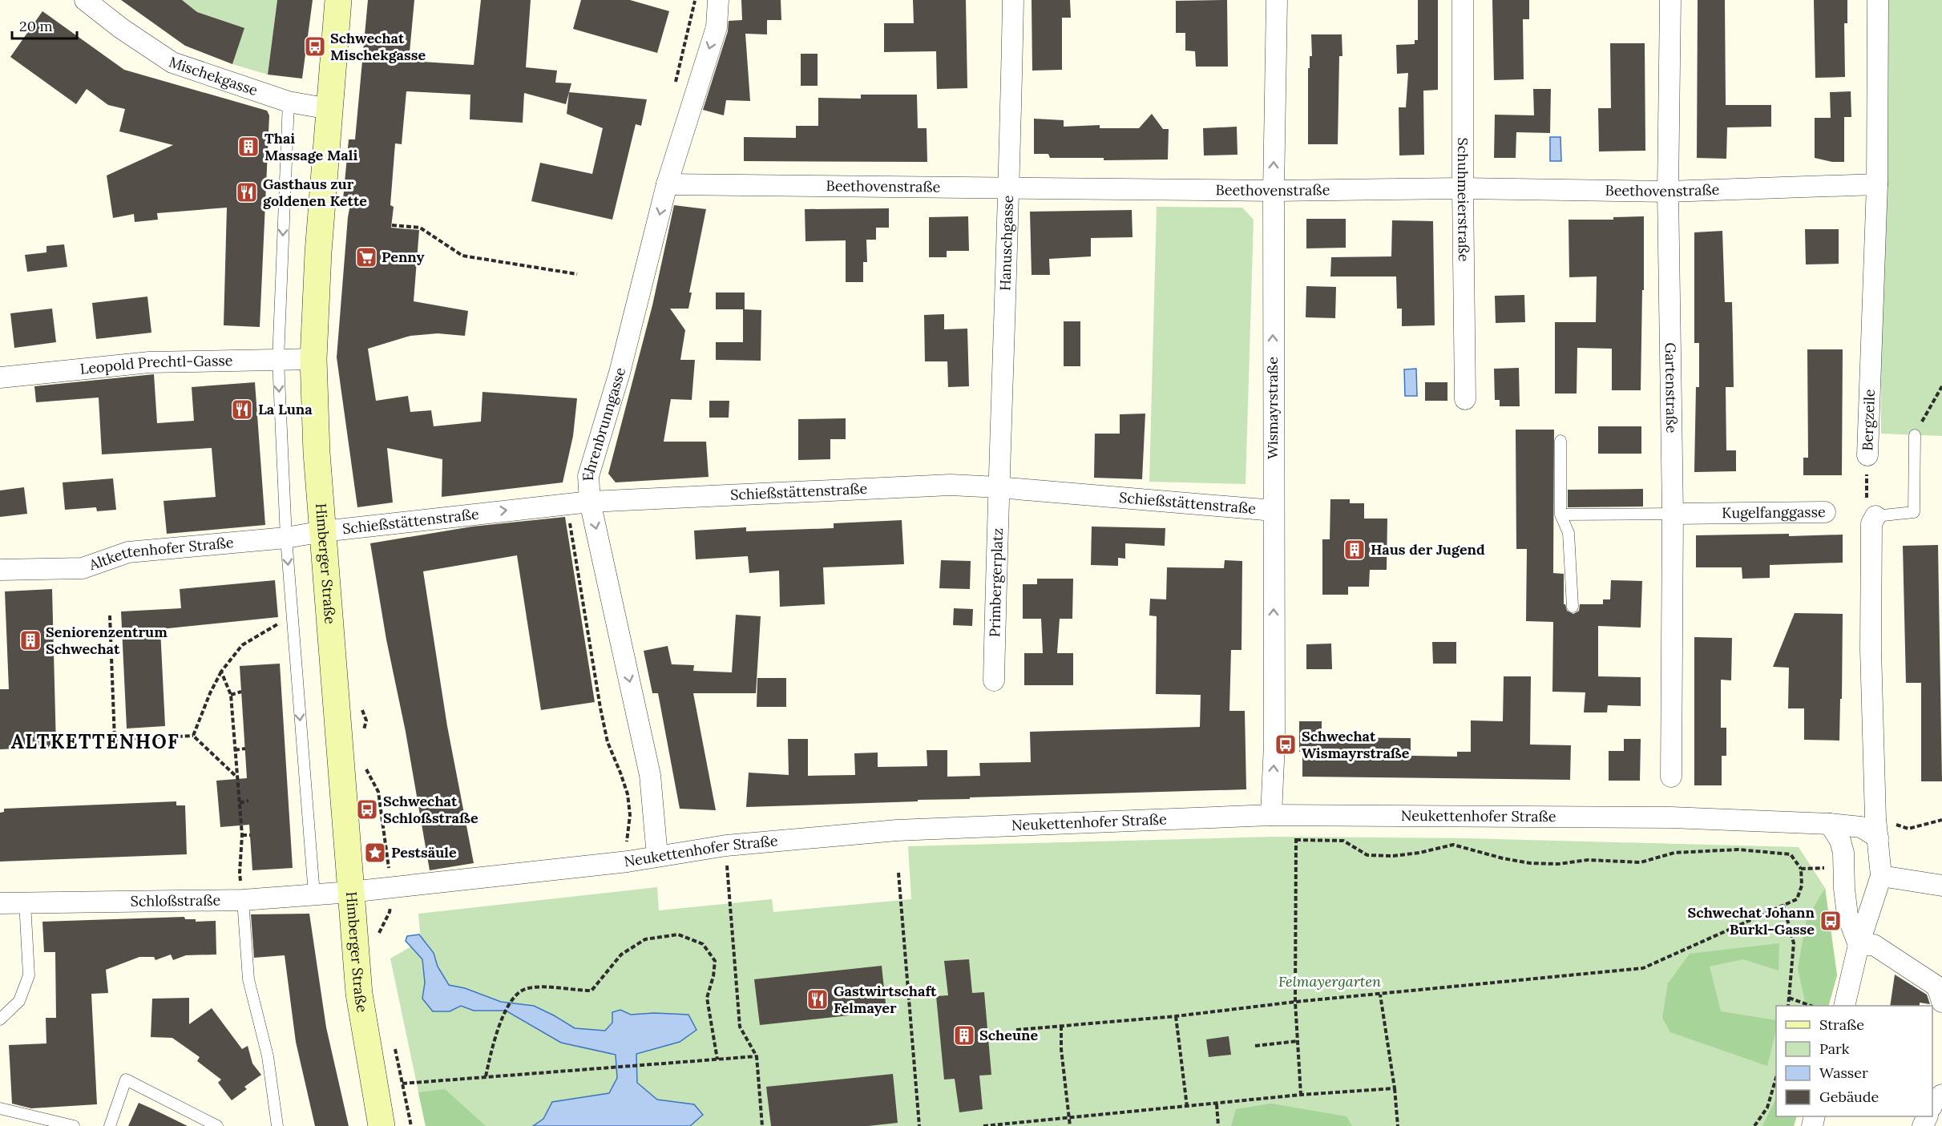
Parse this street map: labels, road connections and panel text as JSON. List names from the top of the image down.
{
  "streets": {
    "main road": ["Himberger Straße"],
    "street": [
      "Mischekgasse",
      "Beethovenstraße",
      "Schuhmeierstraße",
      "Hanuschgasse",
      "Leopold Prechtl-Gasse",
      "Gartenstraße",
      "Wismayrstraße",
      "Bergzeile",
      "Ehrenbrunngasse",
      "Schießstättenstraße",
      "Kugelfanggasse",
      "Altkettenhofer Straße",
      "Primbergerplatz",
      "Neukettenhofer Straße",
      "Schloßstraße"
    ]
  },
  "crossings": [
    ["Mischekgasse", "Himberger Straße"],
    ["Beethovenstraße", "Schuhmeierstraße"],
    ["Beethovenstraße", "Hanuschgasse"],
    ["Beethovenstraße", "Gartenstraße"],
    ["Beethovenstraße", "Wismayrstraße"],
    ["Beethovenstraße", "Bergzeile"],
    ["Beethovenstraße", "Ehrenbrunngasse"],
    ["Hanuschgasse", "Schießstättenstraße"],
    ["Hanuschgasse", "Primbergerplatz"],
    ["Leopold Prechtl-Gasse", "Himberger Straße"],
    ["Gartenstraße", "Kugelfanggasse"],
    ["Wismayrstraße", "Schießstättenstraße"],
    ["Wismayrstraße", "Neukettenhofer Straße"],
    ["Ehrenbrunngasse", "Schießstättenstraße"],
    ["Ehrenbrunngasse", "Neukettenhofer Straße"],
    ["Schießstättenstraße", "Altkettenhofer Straße"],
    ["Schießstättenstraße", "Himberger Straße"],
    ["Schießstättenstraße", "Primbergerplatz"],
    ["Altkettenhofer Straße", "Himberger Straße"],
    ["Himberger Straße", "Neukettenhofer Straße"],
    ["Himberger Straße", "Schloßstraße"],
    ["Neukettenhofer Straße", "Schloßstraße"]
  ],
  "one_way": ["Wismayrstraße", "Ehrenbrunngasse"],
  "districts": ["ALTKETTENHOF"],
  "parks": ["Felmayergarten"],
  "places": {
    "bus stop": [
      "Schwechat Mischekgasse",
      "Schwechat Wismayrstraße",
      "Schwechat Schloßstraße",
      "Schwechat Johann Burkl-Gasse"
    ],
    "building": [
      "Thai Massage Mali",
      "Haus der Jugend",
      "Seniorenzentrum Schwechat",
      "Scheune"
    ],
    "restaurant": ["Gasthaus zur goldenen Kette", "La Luna", "Gastwirtschaft Felmayer"],
    "supermarket": ["Penny"],
    "place": ["Pestsäule"]
  },
  "legend": [
    "Straße",
    "Park",
    "Wasser",
    "Gebäude"
  ],
  "scale_bar": "20 m"
}
